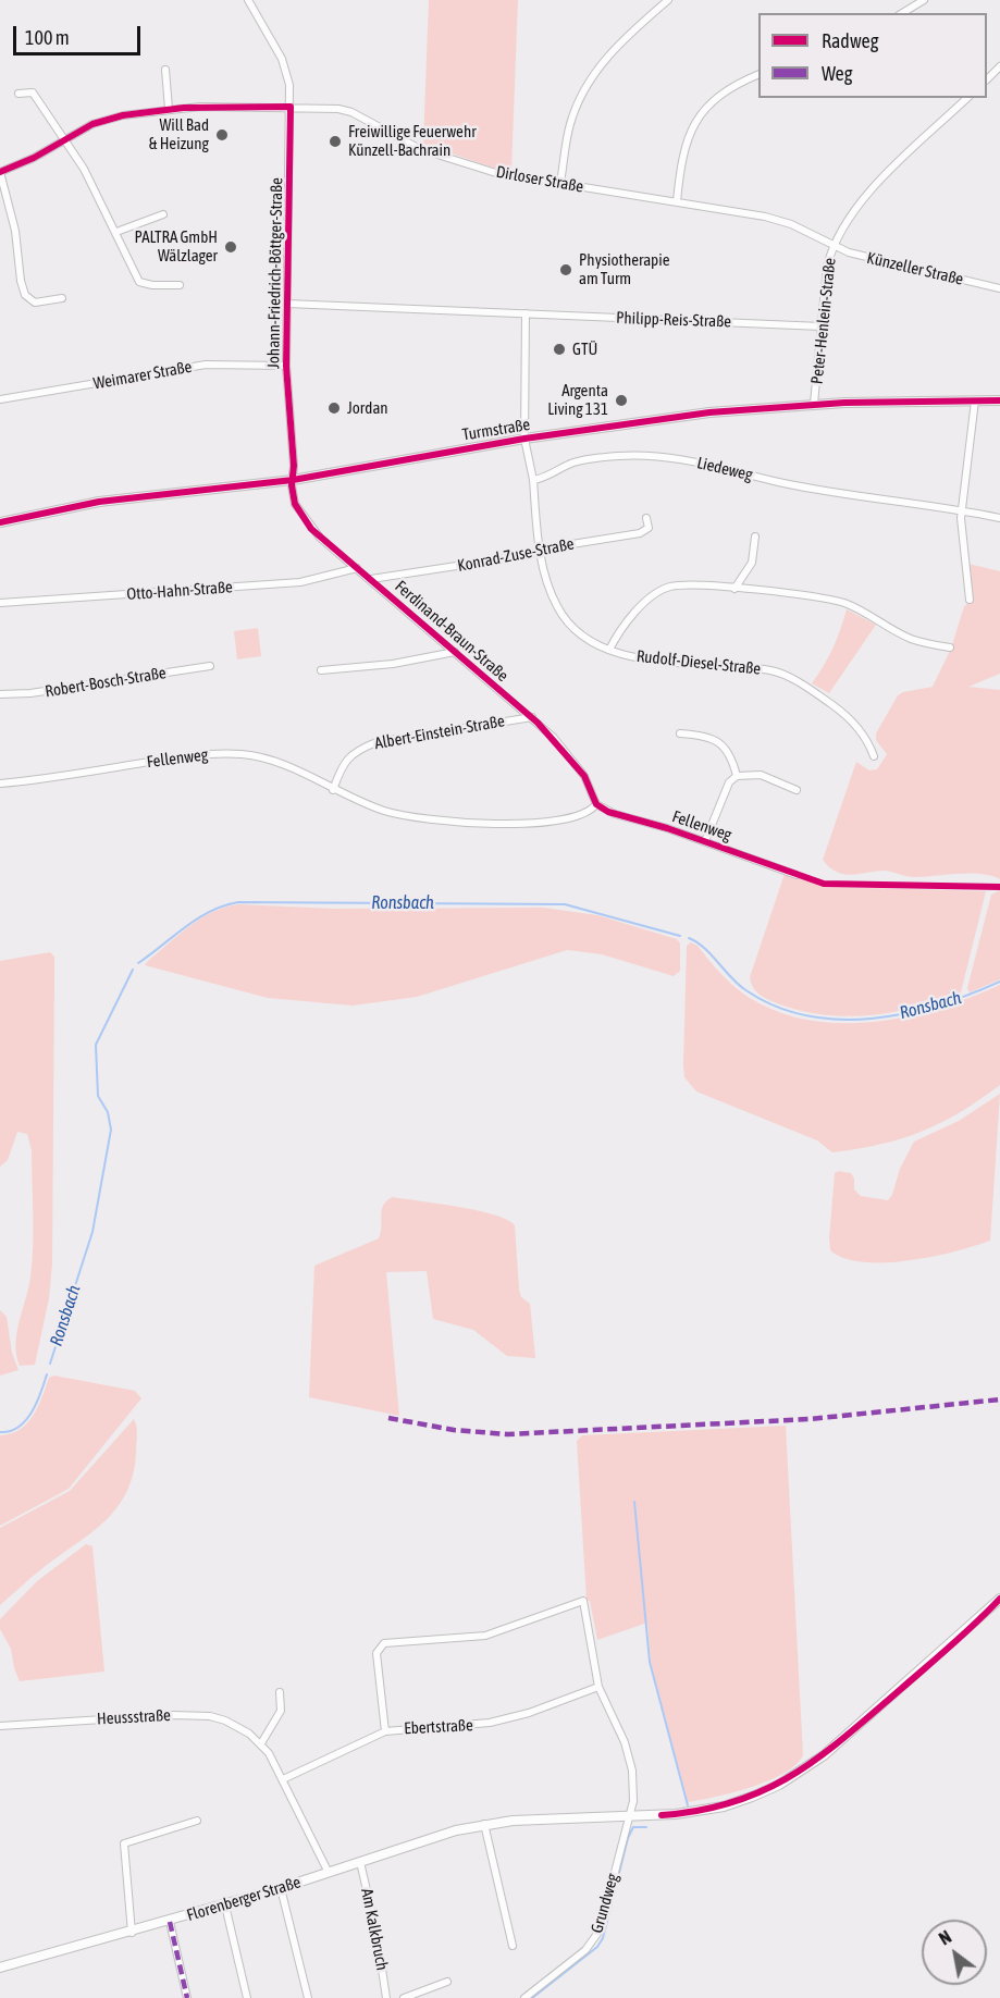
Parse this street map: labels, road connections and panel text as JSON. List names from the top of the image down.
{
  "streets": {
    "main road": ["Turmstraße"],
    "street": [
      "Dirloser Straße",
      "Künzeller Straße",
      "Johann-Friedrich-Böttger-Straße",
      "Philipp-Reis-Straße",
      "Peter-Henlein-Straße",
      "Weimarer Straße",
      "Liedeweg",
      "Konrad-Zuse-Straße",
      "Otto-Hahn-Straße",
      "Ferdinand-Braun-Straße",
      "Rudolf-Diesel-Straße",
      "Robert-Bosch-Straße",
      "Albert-Einstein-Straße",
      "Fellenweg",
      "Heussstraße",
      "Ebertstraße",
      "Florenberger Straße",
      "Grundweg",
      "Am Kalkbruch"
    ]
  },
  "crossings": [
    ["Dirloser Straße", "Künzeller Straße"],
    ["Dirloser Straße", "Johann-Friedrich-Böttger-Straße"],
    ["Dirloser Straße", "Peter-Henlein-Straße"],
    ["Künzeller Straße", "Peter-Henlein-Straße"],
    ["Johann-Friedrich-Böttger-Straße", "Philipp-Reis-Straße"],
    ["Johann-Friedrich-Böttger-Straße", "Weimarer Straße"],
    ["Johann-Friedrich-Böttger-Straße", "Turmstraße"],
    ["Johann-Friedrich-Böttger-Straße", "Ferdinand-Braun-Straße"],
    ["Philipp-Reis-Straße", "Peter-Henlein-Straße"],
    ["Peter-Henlein-Straße", "Turmstraße"],
    ["Turmstraße", "Ferdinand-Braun-Straße"],
    ["Liedeweg", "Rudolf-Diesel-Straße"],
    ["Konrad-Zuse-Straße", "Ferdinand-Braun-Straße"],
    ["Konrad-Zuse-Straße", "Rudolf-Diesel-Straße"],
    ["Otto-Hahn-Straße", "Ferdinand-Braun-Straße"],
    ["Ferdinand-Braun-Straße", "Albert-Einstein-Straße"],
    ["Ferdinand-Braun-Straße", "Fellenweg"],
    ["Albert-Einstein-Straße", "Fellenweg"],
    ["Heussstraße", "Ebertstraße"],
    ["Heussstraße", "Florenberger Straße"],
    ["Ebertstraße", "Grundweg"],
    ["Florenberger Straße", "Grundweg"],
    ["Florenberger Straße", "Am Kalkbruch"]
  ],
  "water": ["Ronsbach"],
  "places": [
    "Will Bad & Heizung",
    "Freiwillige Feuerwehr Künzell-Bachrain",
    "PALTRA GmbH Wälzlager",
    "Physiotherapie am Turm",
    "GTÜ",
    "Argenta Living 131",
    "Jordan"
  ],
  "legend": ["Radweg", "Weg"],
  "scale_bar": "100 m",
  "north": "top left"
}
